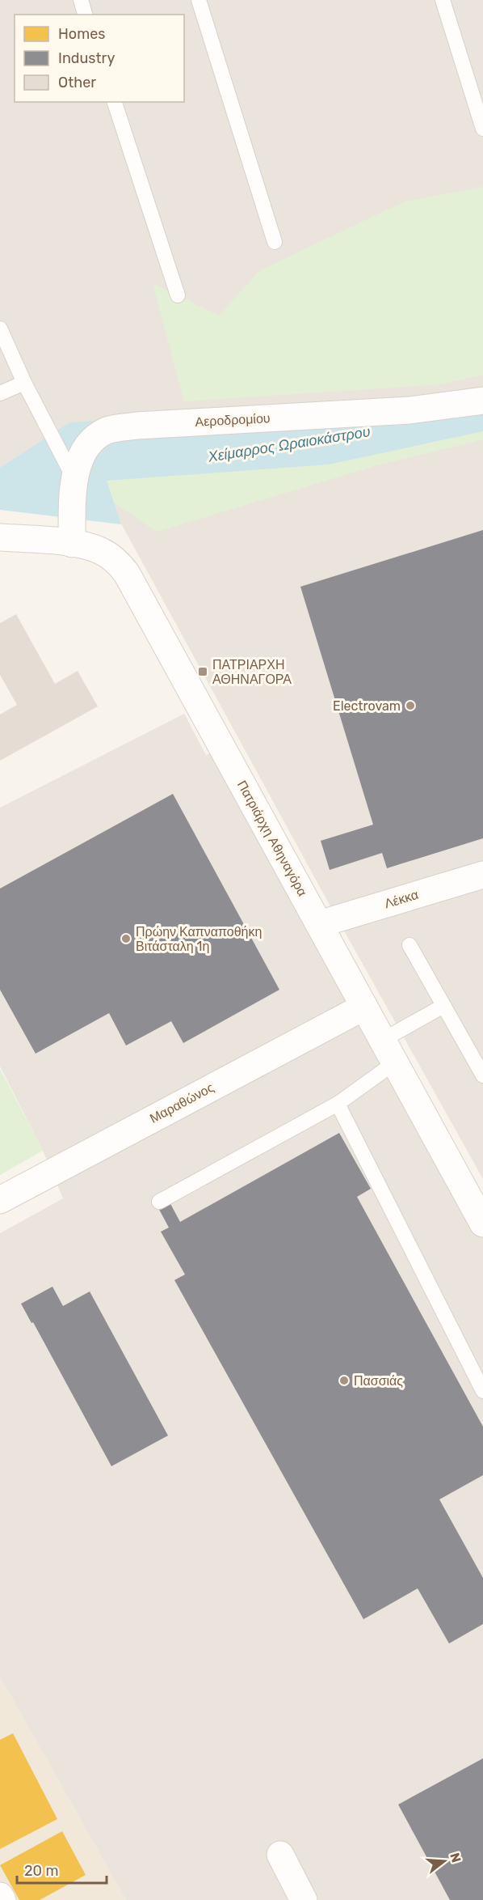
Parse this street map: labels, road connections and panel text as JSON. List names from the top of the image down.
{
  "streets": {
    "street": [
      "Αεροδρομίου",
      "Πατριάρχη Αθηναγόρα",
      "Λέκκα",
      "Μαραθώνος"
    ]
  },
  "crossings": [
    ["Αεροδρομίου", "Πατριάρχη Αθηναγόρα"],
    ["Πατριάρχη Αθηναγόρα", "Λέκκα"],
    ["Πατριάρχη Αθηναγόρα", "Μαραθώνος"]
  ],
  "water": ["Χείμαρρος Ωραιοκάστρου"],
  "places": {
    "transit": ["ΠΑΤΡΙΑΡΧΗ ΑΘΗΝΑΓΟΡΑ"],
    "other": ["Electrovam", "Πρώην Καπναποθήκη Βιτάσταλη 1η", "Πασσιάς"]
  },
  "legend": ["Homes", "Industry", "Other"],
  "scale_bar": "20 m",
  "north": "right"
}
